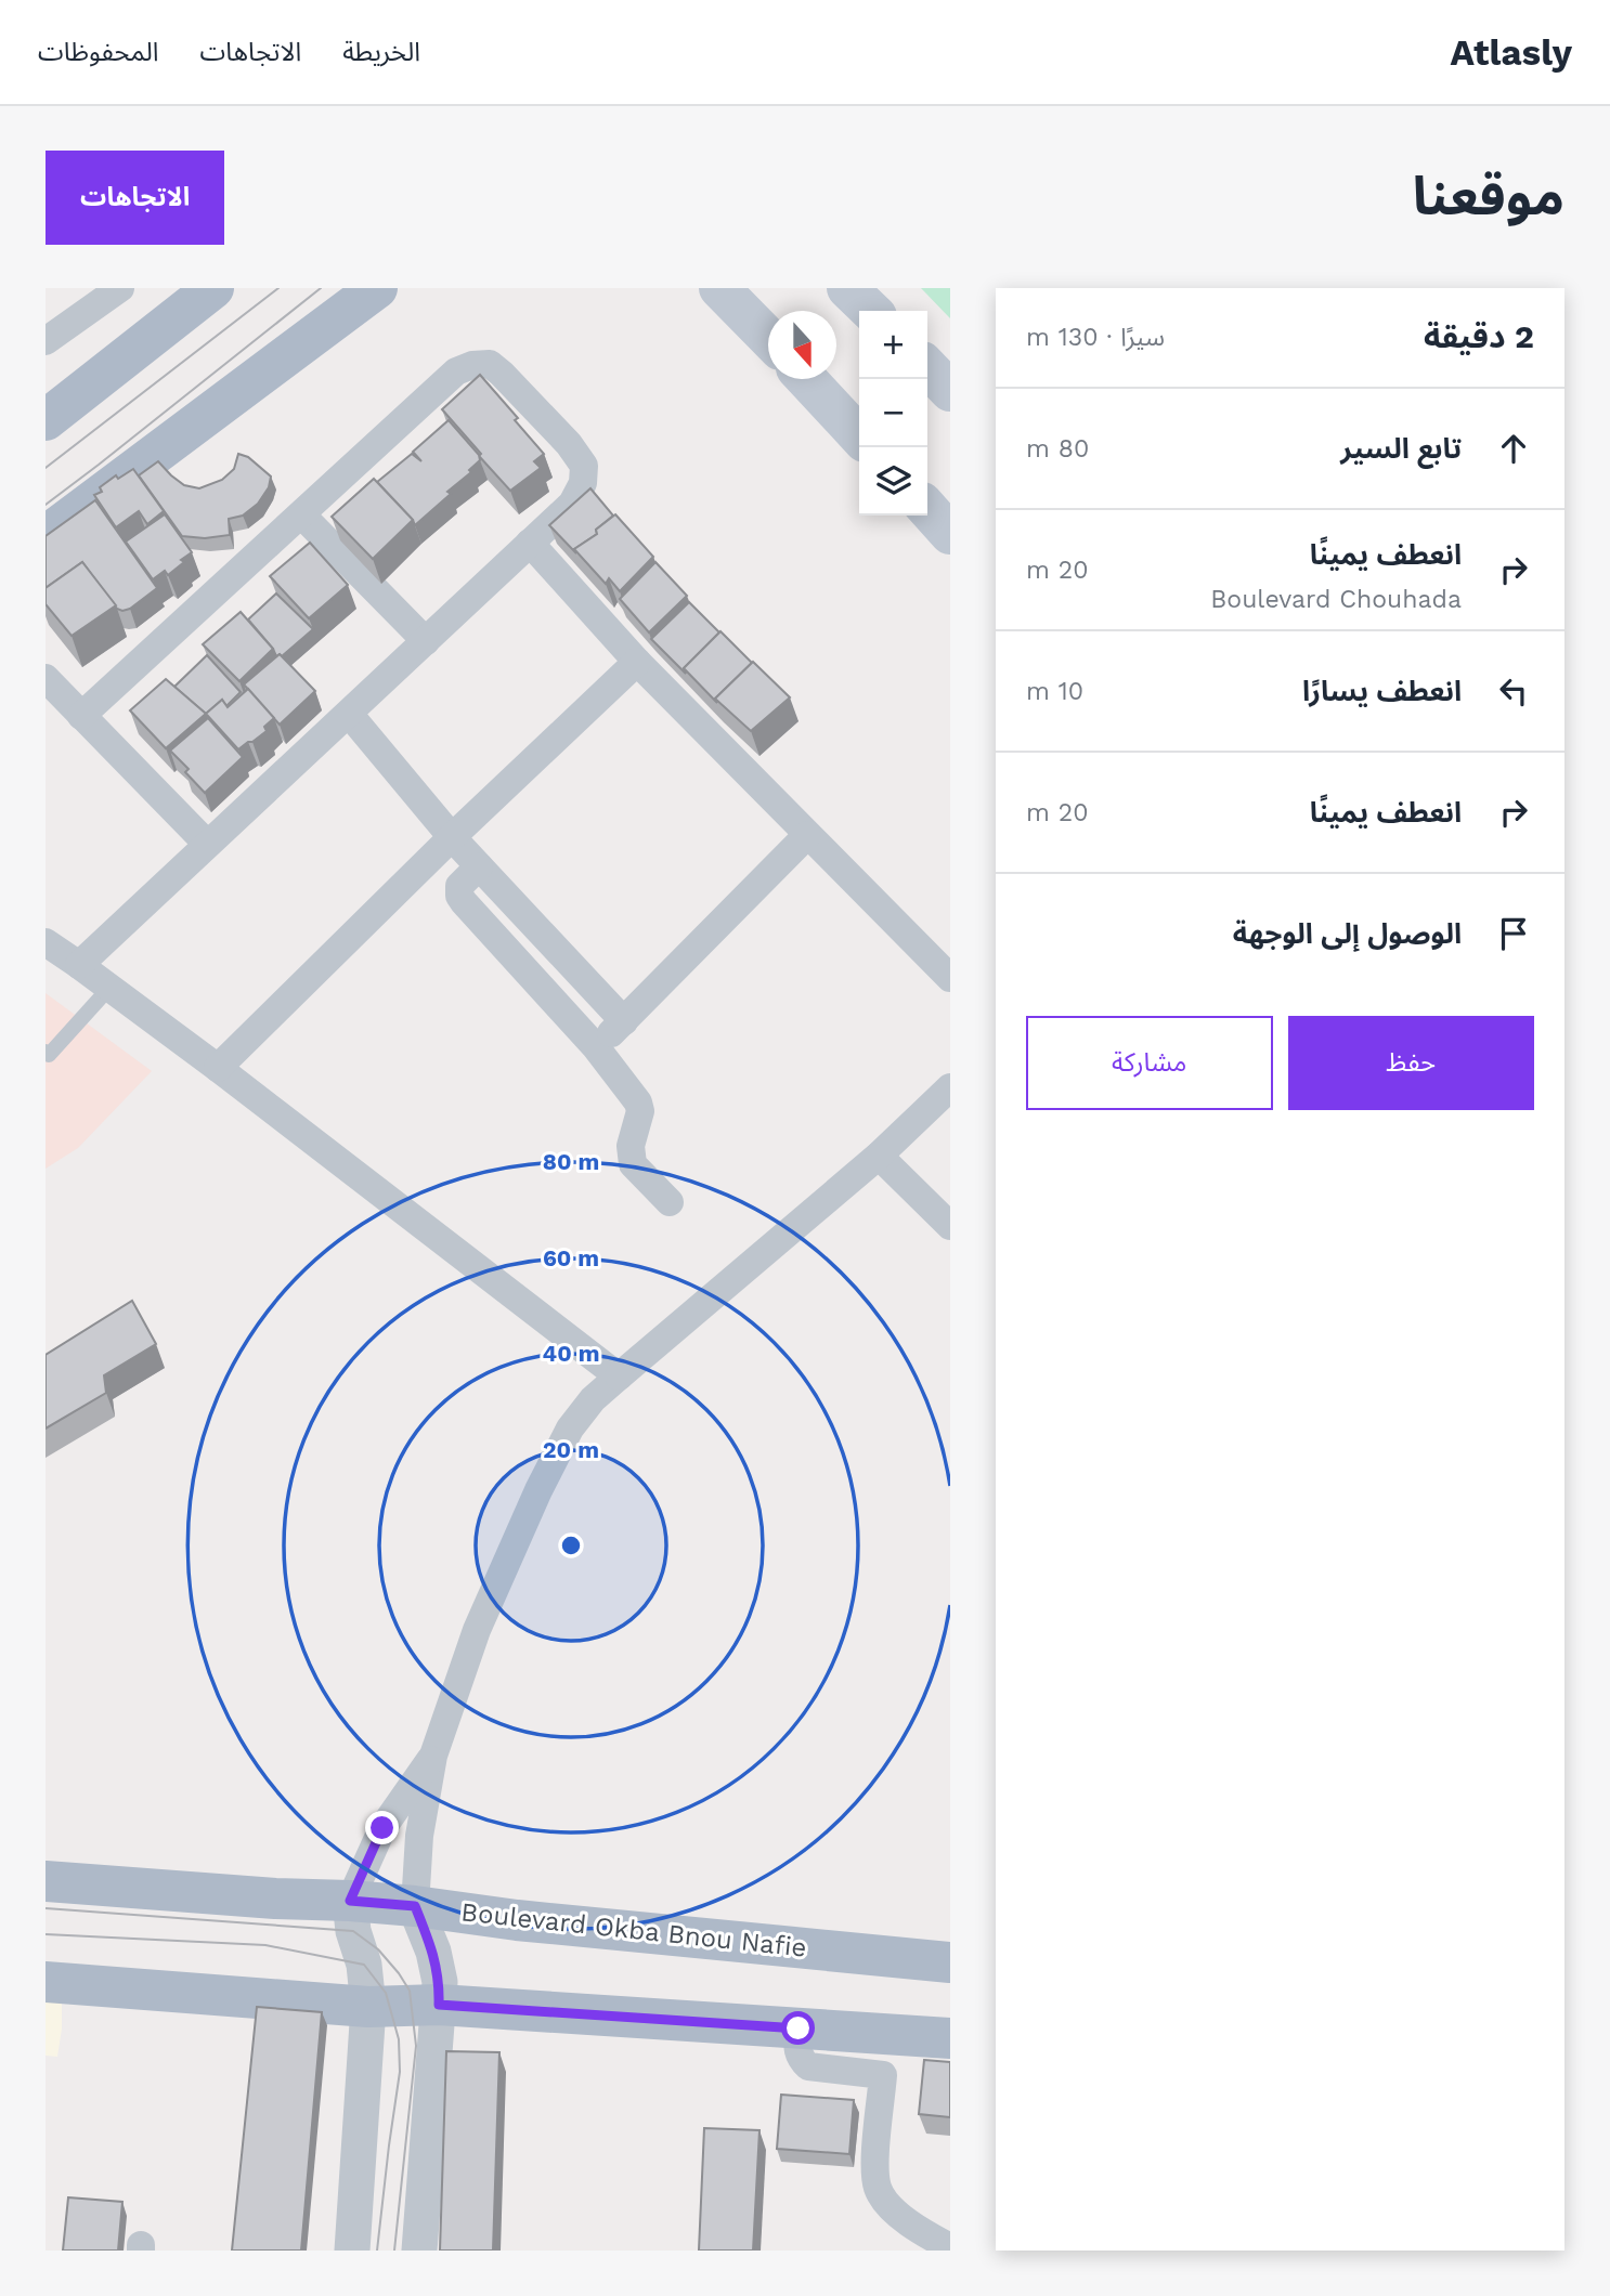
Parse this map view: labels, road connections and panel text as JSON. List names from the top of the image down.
{
  "streets": {
    "main road": ["Boulevard Okba Bnou Nafie"]
  },
  "north": "bottom",
  "page": {
    "header": "Atlasly",
    "nav": ["الخريطة", "الاتجاهات", "المحفوظات"],
    "title": "موقعنا",
    "buttons": [
      "الاتجاهات",
      ["حفظ", "مشاركة"]
    ],
    "heading": ["2 دقيقة", "سيرًا · 130 m"],
    "map_buttons": ["+", "−"],
    "list": [
      ["تابع السير", "80 m"],
      ["انعطف يمينًا", "Boulevard Chouhada", "20 m"],
      ["انعطف يسارًا", "10 m"],
      ["انعطف يمينًا", "20 m"],
      "الوصول إلى الوجهة"
    ]
  },
  "rings": [
    "80 m",
    "60 m",
    "40 m",
    "20 m"
  ]
}
